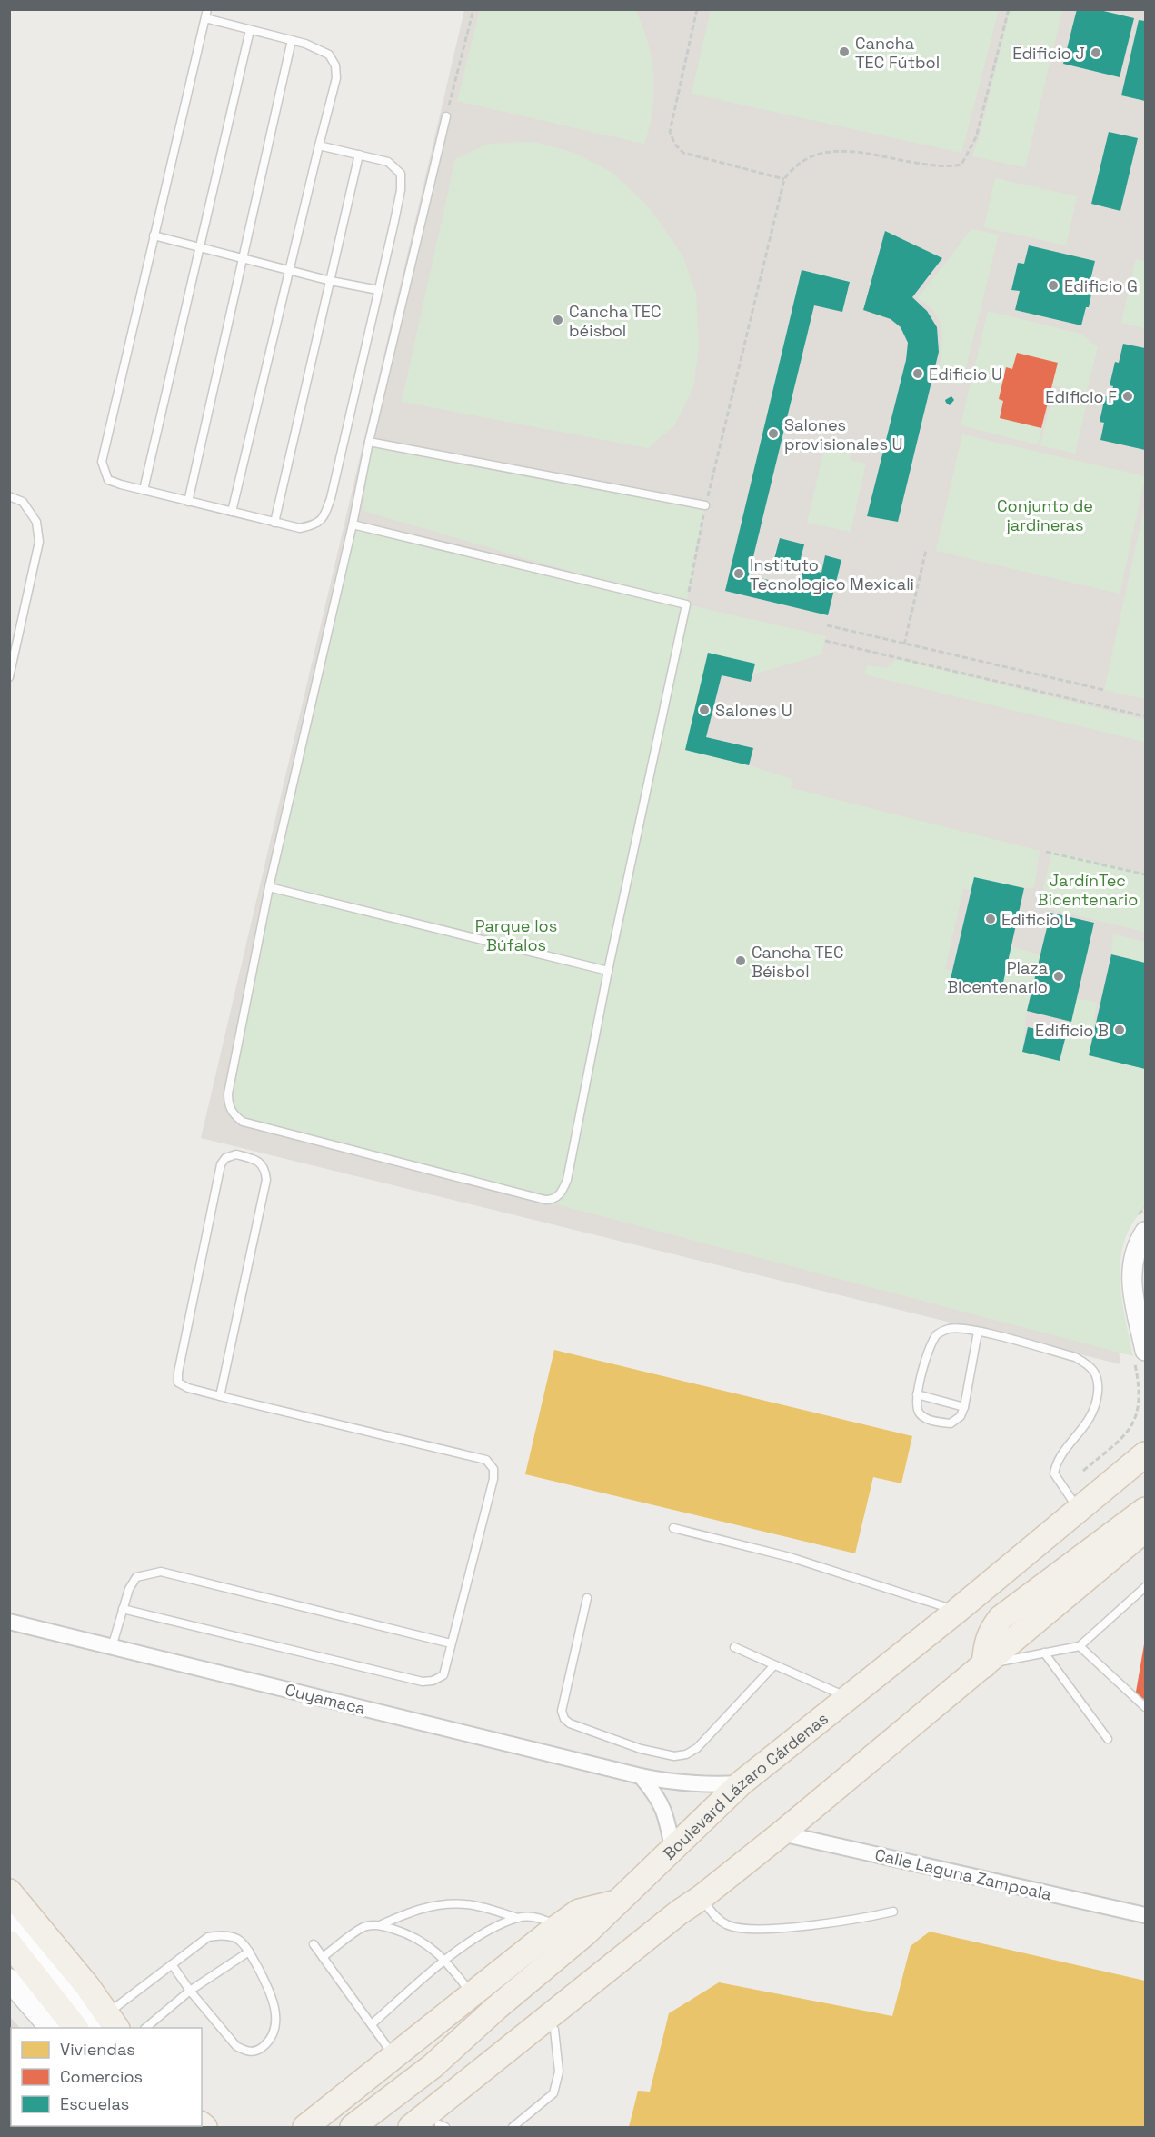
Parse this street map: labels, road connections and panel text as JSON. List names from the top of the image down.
{
  "streets": {
    "main road": ["Boulevard Lázaro Cárdenas"],
    "street": ["Cuyamaca", "Calle Laguna Zampoala"]
  },
  "crossings": [
    ["Cuyamaca", "Boulevard Lázaro Cárdenas"]
  ],
  "parks": ["Conjunto de jardineras", "JardínTec Bicentenario", "Parque los Búfalos"],
  "places": [
    "Cancha TEC Fútbol",
    "Edificio J",
    "Edificio G",
    "Cancha TEC béisbol",
    "Edificio U",
    "Edificio F",
    "Salones provisionales U",
    "Instituto Tecnologico Mexicali",
    "Salones U",
    "Edificio L",
    "Cancha TEC Béisbol",
    "Plaza Bicentenario",
    "Edificio B"
  ],
  "legend": ["Viviendas", "Comercios", "Escuelas"]
}
